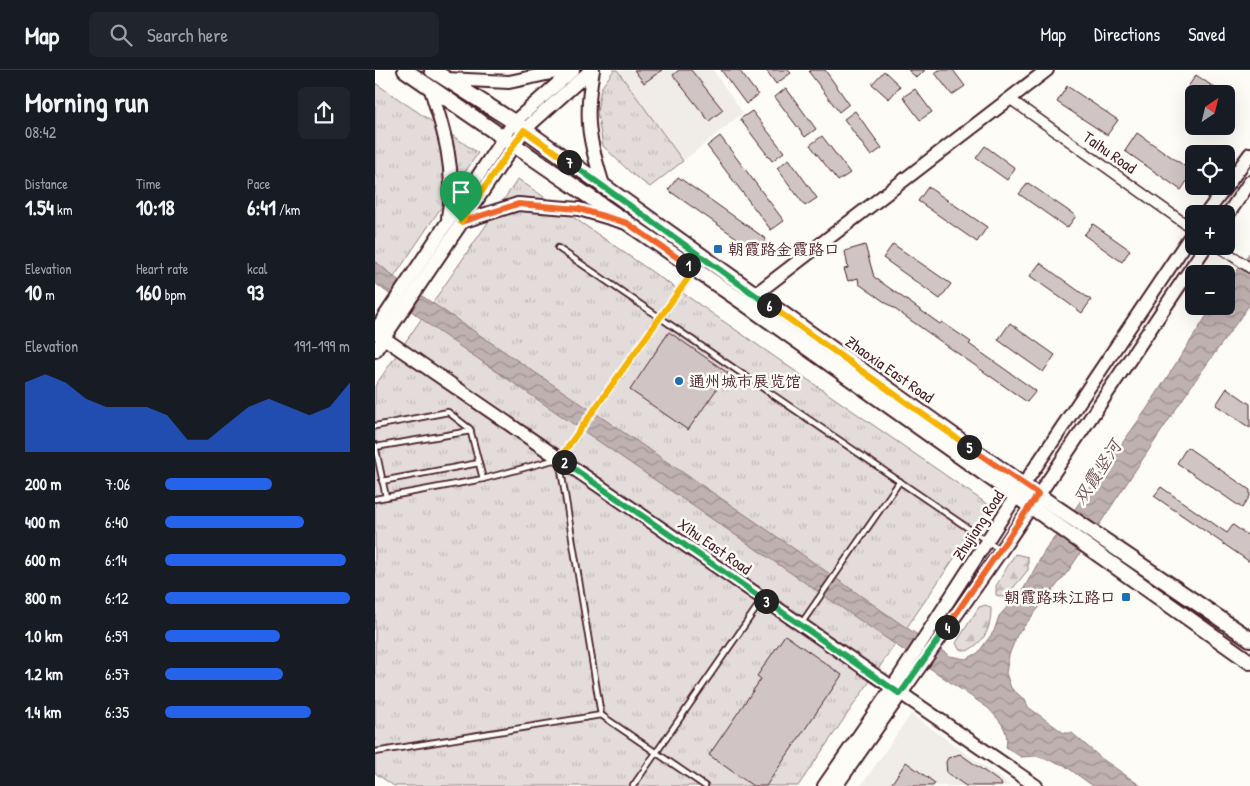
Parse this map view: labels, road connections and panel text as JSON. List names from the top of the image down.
{
  "streets": {
    "main road": ["Zhaoxia East Road"],
    "street": ["Taihu Road", "Zhujiang Road", "Xihu East Road"]
  },
  "crossings": [
    ["Zhaoxia East Road", "Zhujiang Road"],
    ["Zhujiang Road", "Xihu East Road"]
  ],
  "water": ["双霞竖河"],
  "places": {
    "transit": ["朝霞路金霞路口", "朝霞路珠江路口"],
    "other": ["通州城市展览馆"]
  },
  "north": "top right",
  "page": {
    "header": "Map",
    "search": "Search here",
    "nav": ["Map", "Directions", "Saved"],
    "heading": ["Morning run", "08:42"],
    "map_buttons": ["+", "−"],
    "pins": [
      "7",
      "1",
      "6",
      "5",
      "2",
      "3",
      "4"
    ],
    "stats": [
      ["Distance", "1.54 km"],
      ["Time", "10:18"],
      ["Pace", "6:41 /km"],
      ["Elevation", "10 m"],
      ["Heart rate", "160 bpm"],
      ["kcal", "93"]
    ],
    "chart": ["Elevation", "191–199 m"],
    "list": [
      {
        "name": "200 m",
        "note": "7:06"
      },
      {
        "name": "400 m",
        "note": "6:40"
      },
      {
        "name": "600 m",
        "note": "6:14"
      },
      {
        "name": "800 m",
        "note": "6:12"
      },
      {
        "name": "1.0 km",
        "note": "6:59"
      },
      {
        "name": "1.2 km",
        "note": "6:57"
      },
      {
        "name": "1.4 km",
        "note": "6:35"
      }
    ]
  }
}
